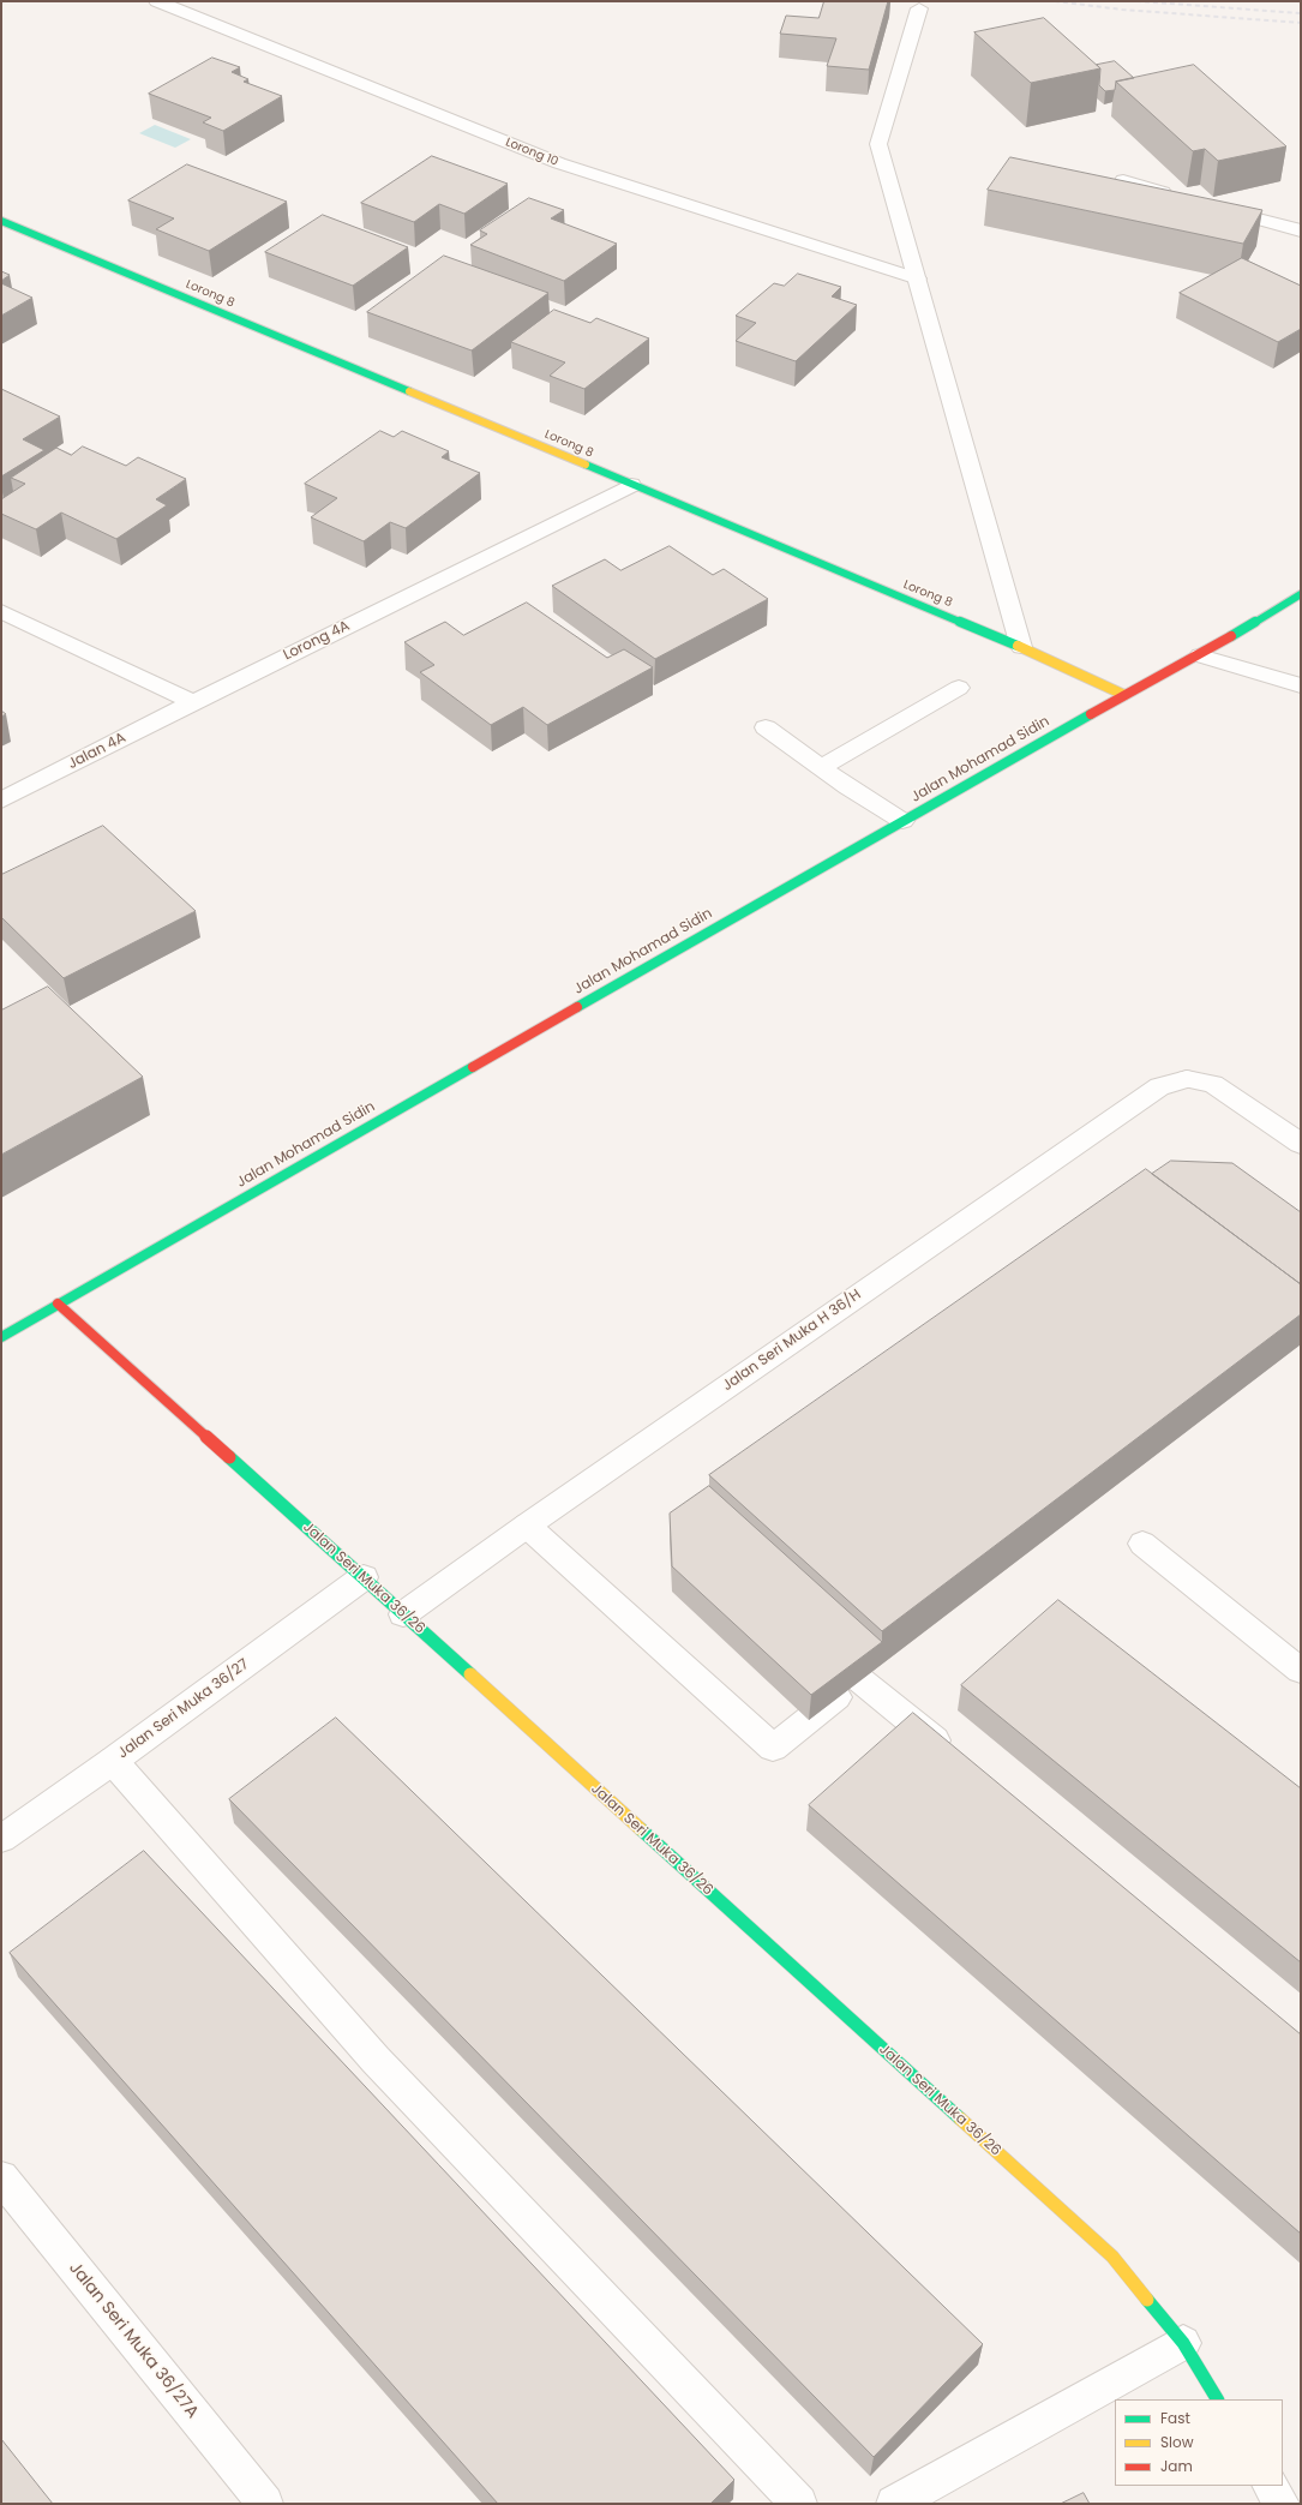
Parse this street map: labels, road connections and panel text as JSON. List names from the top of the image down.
{
  "streets": {
    "street": [
      "Lorong 10",
      "Lorong 8",
      "Lorong 4A",
      "Jalan 4A",
      "Jalan Mohamad Sidin",
      "Jalan Seri Muka H 36/H",
      "Jalan Seri Muka 36/26",
      "Jalan Seri Muka 36/27",
      "Jalan Seri Muka 36/27A"
    ]
  },
  "crossings": [
    ["Lorong 8", "Lorong 4A"],
    ["Lorong 8", "Jalan Mohamad Sidin"],
    ["Lorong 4A", "Jalan 4A"],
    ["Jalan Mohamad Sidin", "Jalan Seri Muka 36/26"],
    ["Jalan Seri Muka H 36/H", "Jalan Seri Muka 36/26"],
    ["Jalan Seri Muka 36/26", "Jalan Seri Muka 36/27"]
  ],
  "legend": ["Fast", "Slow", "Jam"]
}
